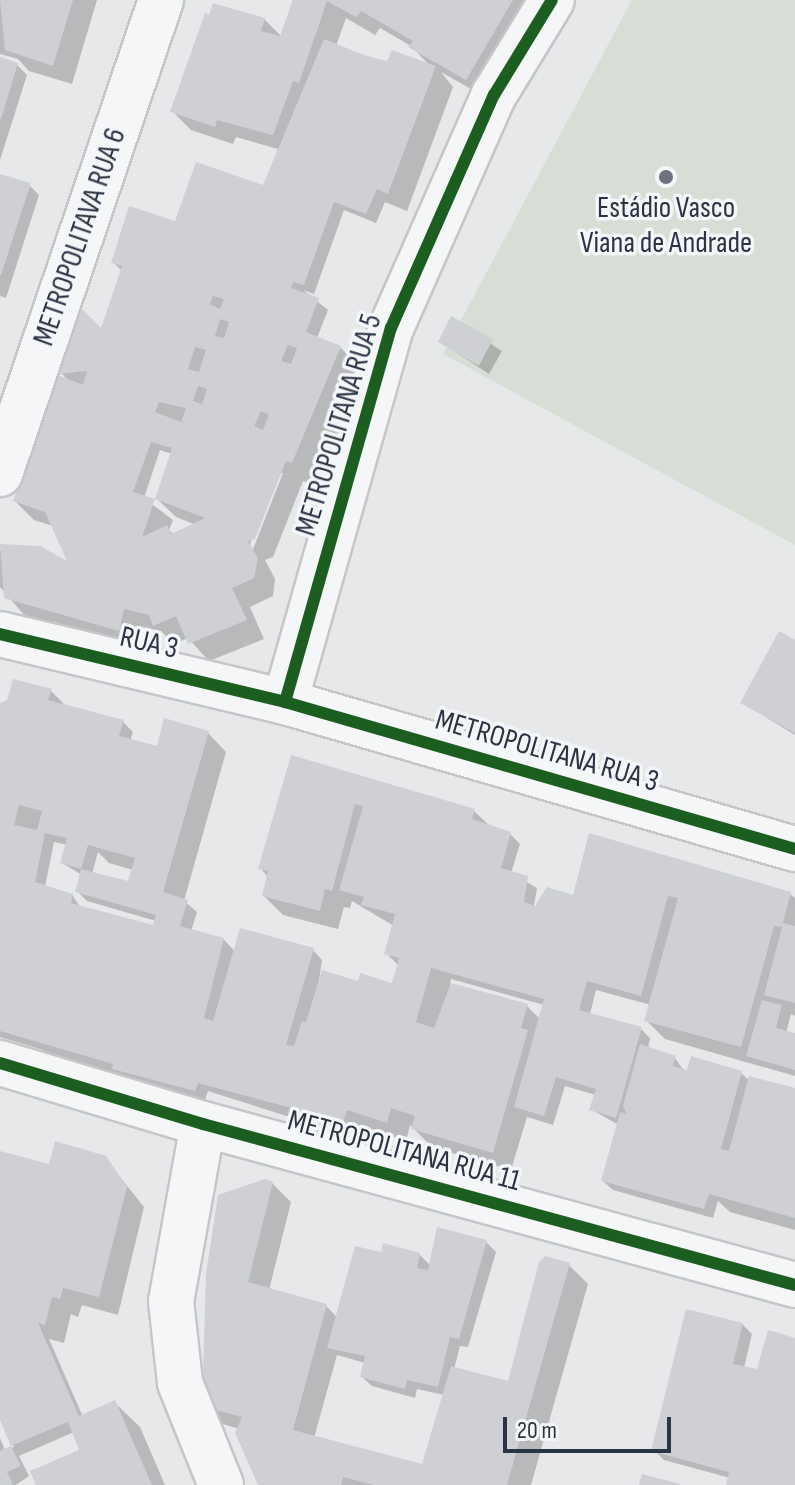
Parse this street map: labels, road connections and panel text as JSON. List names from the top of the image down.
{
  "streets": {
    "street": [
      "METROPOLITAVA RUA 6",
      "METROPOLITANA RUA 5",
      "RUA 3",
      "METROPOLITANA RUA 3",
      "METROPOLITANA RUA 11"
    ]
  },
  "crossings": [
    ["METROPOLITANA RUA 5", "RUA 3"],
    ["METROPOLITANA RUA 5", "METROPOLITANA RUA 3"],
    ["RUA 3", "METROPOLITANA RUA 3"]
  ],
  "places": ["Estádio Vasco Viana de Andrade"],
  "scale_bar": "20 m"
}
